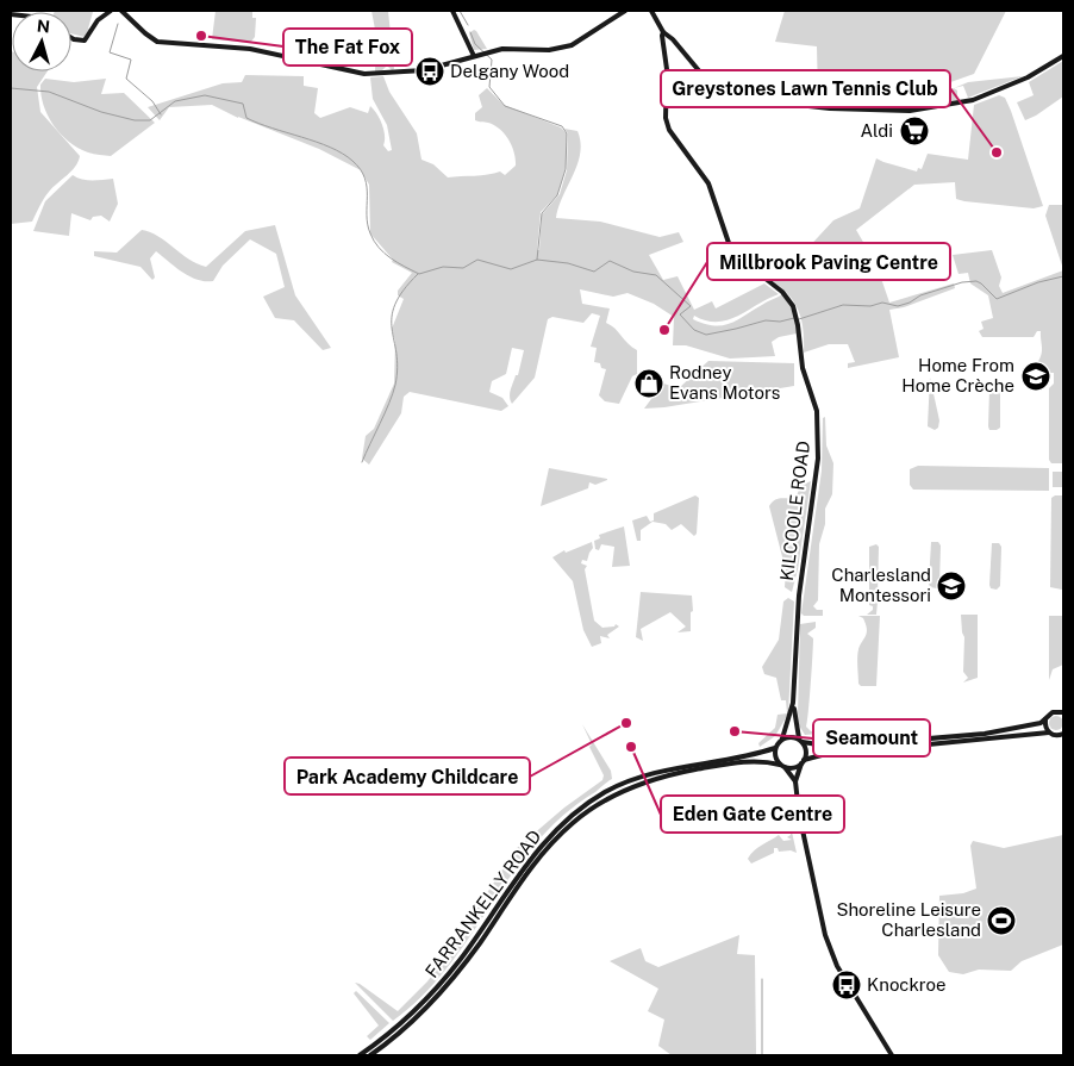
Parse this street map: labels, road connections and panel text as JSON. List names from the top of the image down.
{
  "streets": {
    "main road": ["KILCOOLE ROAD", "FARRANKELLY ROAD"]
  },
  "places": {
    "other": [
      "The Fat Fox",
      "Greystones Lawn Tennis Club",
      "Millbrook Paving Centre",
      "Park Academy Childcare",
      "Seamount",
      "Eden Gate Centre"
    ],
    "bus stop": ["Delgany Wood", "Knockroe"],
    "supermarket": ["Aldi"],
    "school or university": ["Home From Home Crèche", "Charlesland Montessori"],
    "shop": ["Rodney Evans Motors"],
    "sports": ["Shoreline Leisure Charlesland"]
  },
  "north": "top"
}
